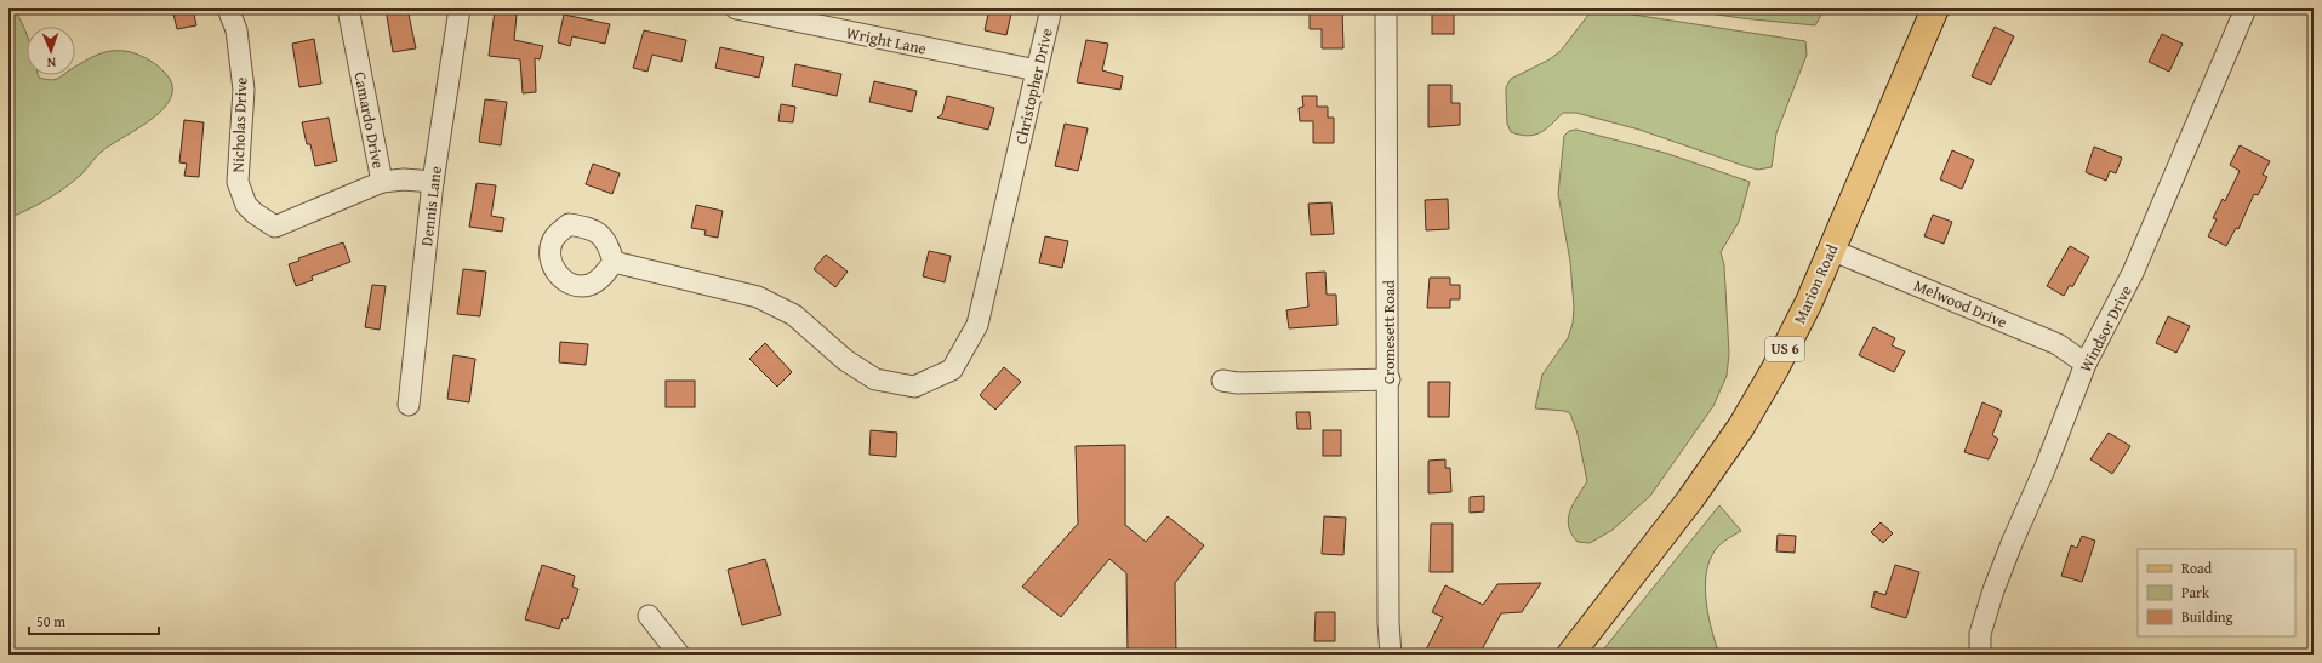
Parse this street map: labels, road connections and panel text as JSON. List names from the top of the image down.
{
  "streets": {
    "main road": ["Marion Road", "US 6"],
    "street": [
      "Wright Lane",
      "Christopher Drive",
      "Camardo Drive",
      "Nicholas Drive",
      "Dennis Lane",
      "Melwood Drive",
      "Windsor Drive",
      "Cromesett Road"
    ]
  },
  "crossings": [
    ["Wright Lane", "Christopher Drive"],
    ["Camardo Drive", "Nicholas Drive"],
    ["Camardo Drive", "Dennis Lane"],
    ["Marion Road", "Melwood Drive"],
    ["Melwood Drive", "Windsor Drive"]
  ],
  "legend": ["Road", "Park", "Building"],
  "scale_bar": "50 m",
  "north": "bottom"
}
